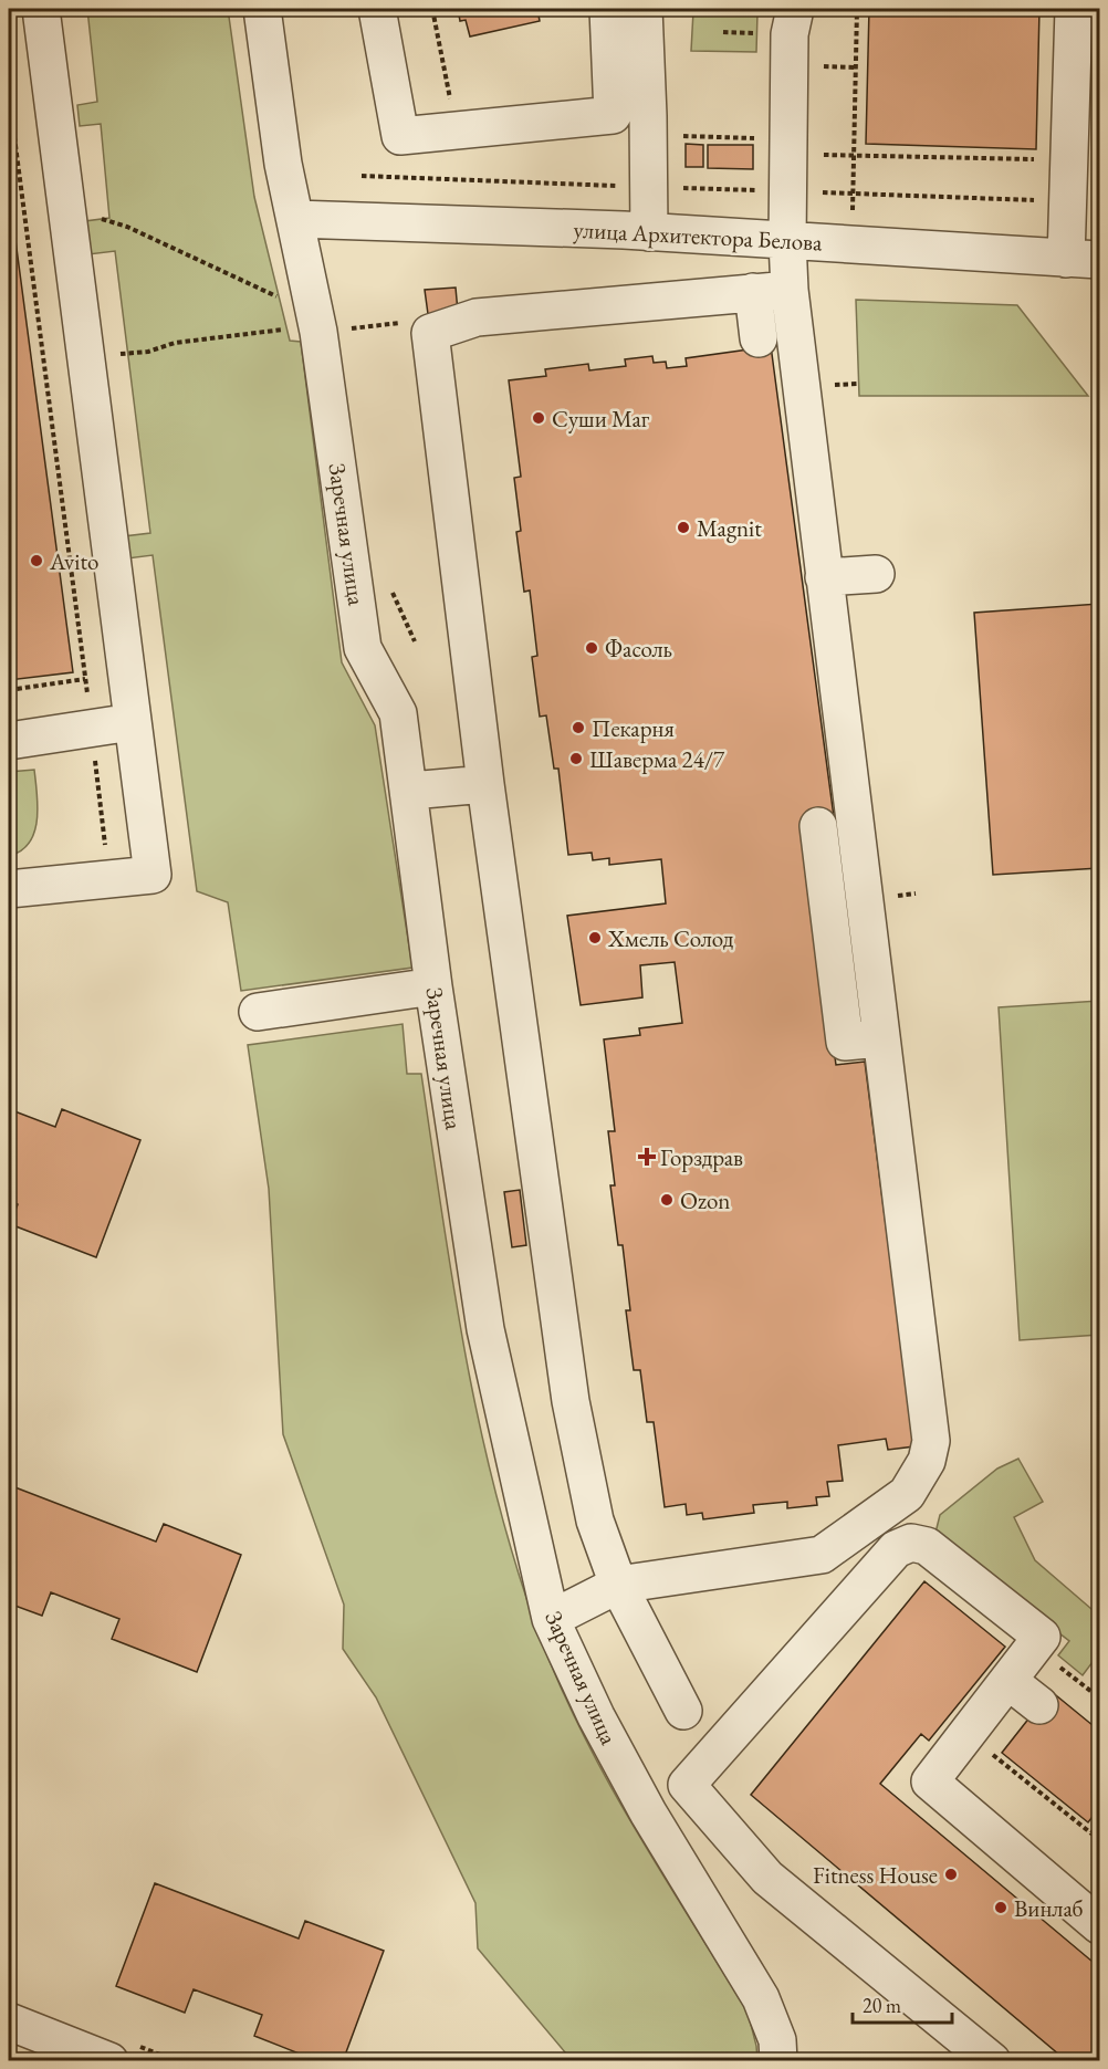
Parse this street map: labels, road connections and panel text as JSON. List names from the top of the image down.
{
  "streets": {
    "street": ["улица Архитектора Белова", "Заречная улица"]
  },
  "crossings": [
    ["улица Архитектора Белова", "Заречная улица"]
  ],
  "places": {
    "other": [
      "Суши Маг",
      "Magnit",
      "Avito",
      "Фасоль",
      "Пекарня",
      "Шаверма 24/7",
      "Хмель Солод",
      "Ozon",
      "Fitness House",
      "Винлаб"
    ],
    "health": ["Горздрав"]
  },
  "scale_bar": "20 m"
}
